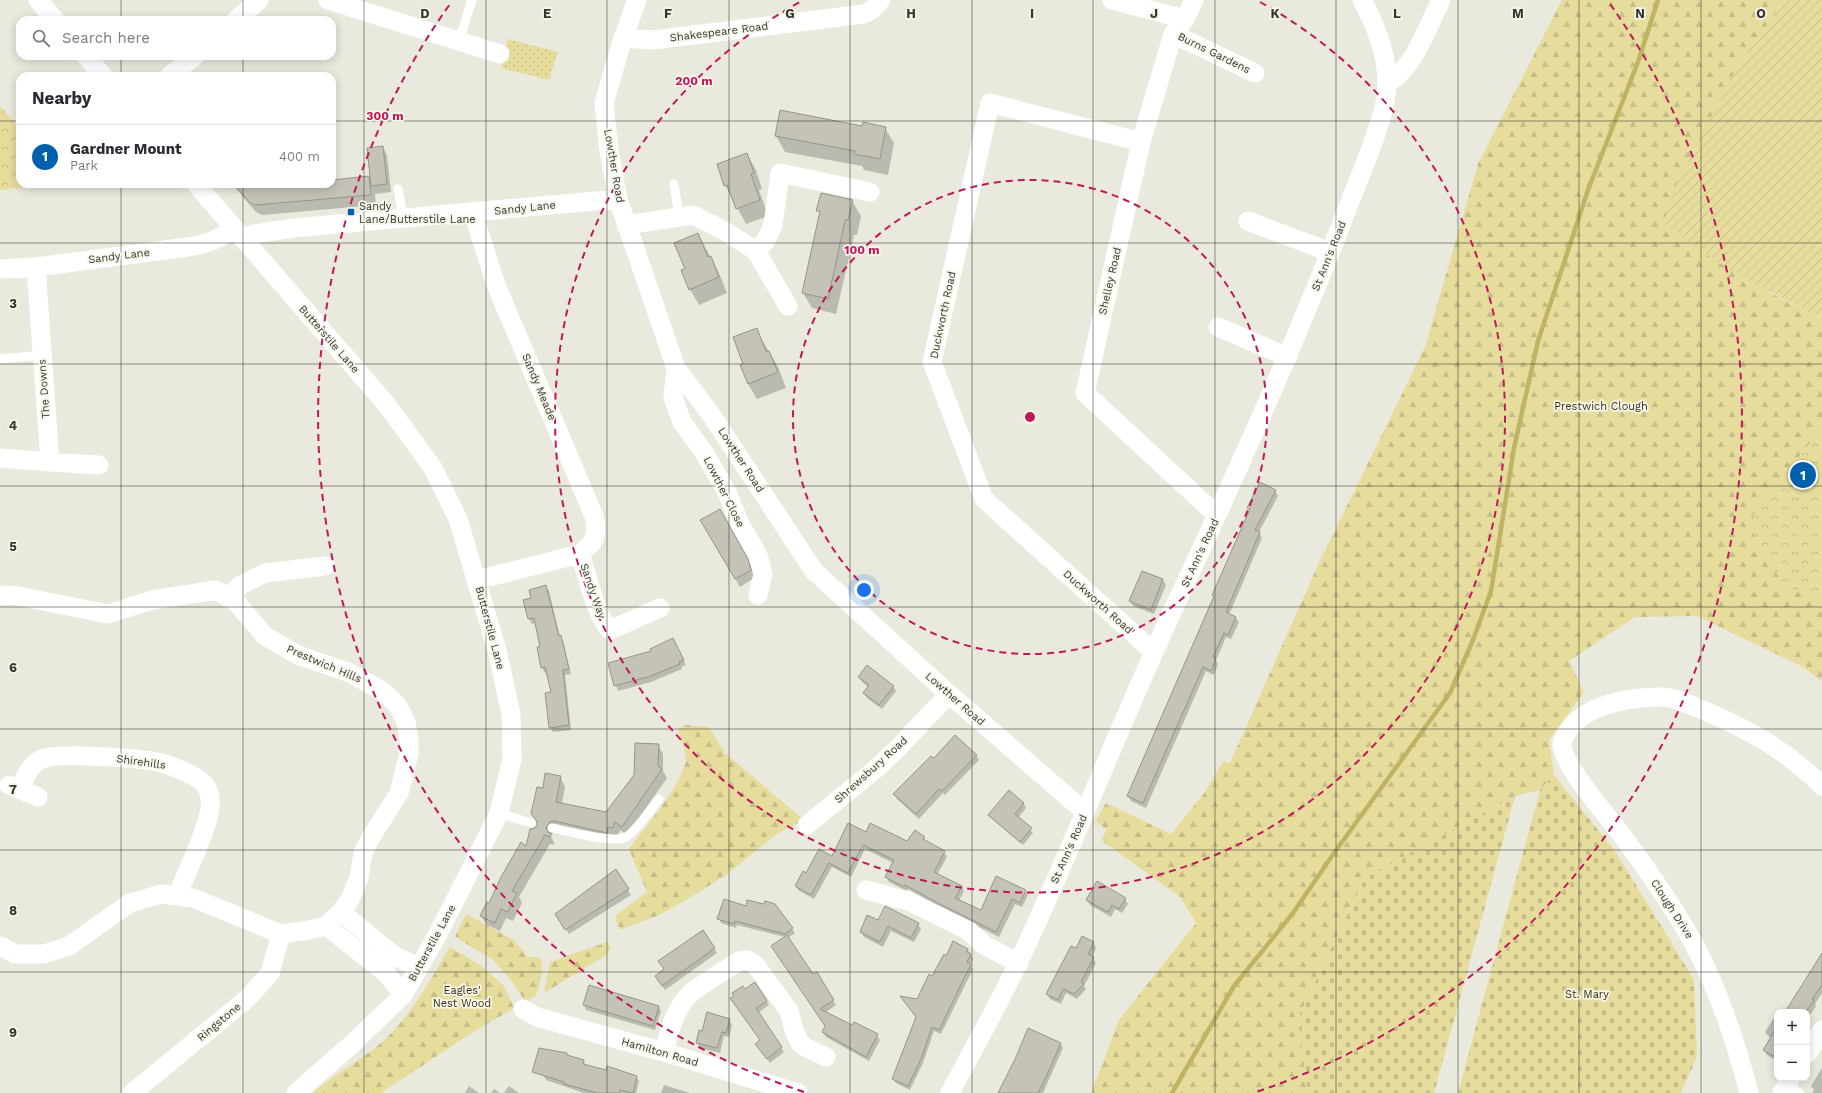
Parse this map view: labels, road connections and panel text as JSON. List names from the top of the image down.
{
  "streets": {
    "street": [
      "Shakespeare Road",
      "Burns Gardens",
      "Lowther Road",
      "Sandy Lane",
      "St Ann's Road",
      "Shelley Road",
      "Duckworth Road",
      "Butterstile Lane",
      "Sandy Meade",
      "The Downs",
      "Lowther Close",
      "Sandy Way",
      "Prestwich Hills",
      "Shirehills",
      "Shrewsbury Road",
      "Clough Drive",
      "Ringstone",
      "Hamilton Road"
    ]
  },
  "crossings": [
    ["Shakespeare Road", "Lowther Road"],
    ["Burns Gardens", "Shelley Road"],
    ["Lowther Road", "Sandy Lane"],
    ["Lowther Road", "St Ann's Road"],
    ["Lowther Road", "Lowther Close"],
    ["Lowther Road", "Shrewsbury Road"],
    ["Sandy Lane", "Butterstile Lane"],
    ["Sandy Lane", "Sandy Meade"],
    ["Sandy Lane", "The Downs"],
    ["St Ann's Road", "Shelley Road"],
    ["St Ann's Road", "Duckworth Road"],
    ["Shelley Road", "Duckworth Road"],
    ["Butterstile Lane", "Sandy Way"],
    ["Sandy Meade", "Sandy Way"]
  ],
  "parks": ["Prestwich Clough", "Eagles' Nest Wood", "St. Mary"],
  "places": {
    "transit": ["Sandy Lane/Butterstile Lane"]
  },
  "page": {
    "search": "Search here",
    "heading": "Nearby",
    "list": [
      {
        "mark": "1",
        "name": "Gardner Mount",
        "note": "Park",
        "value": "400 m"
      }
    ],
    "pins": "1",
    "map_buttons": ["+", "−"]
  },
  "grid": {
    "columns": [
      "D",
      "E",
      "F",
      "G",
      "H",
      "I",
      "J",
      "K",
      "L",
      "M",
      "N",
      "O"
    ],
    "rows": [
      "3",
      "4",
      "5",
      "6",
      "7",
      "8",
      "9"
    ]
  },
  "rings": ["200 m", "300 m", "100 m"]
}
